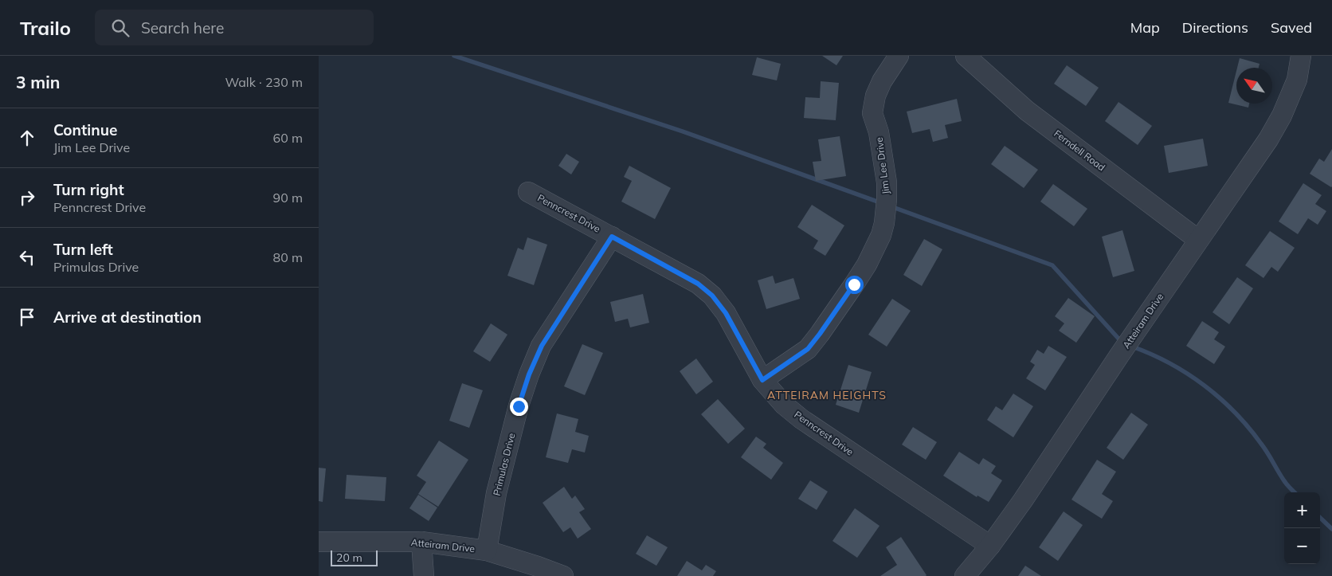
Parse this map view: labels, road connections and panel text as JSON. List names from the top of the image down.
{
  "streets": {
    "street": [
      "Ferndell Road",
      "Jim Lee Drive",
      "Penncrest Drive",
      "Atteiram Drive",
      "Primulas Drive"
    ]
  },
  "crossings": [
    ["Ferndell Road", "Atteiram Drive"],
    ["Jim Lee Drive", "Penncrest Drive"],
    ["Penncrest Drive", "Atteiram Drive"],
    ["Penncrest Drive", "Primulas Drive"],
    ["Atteiram Drive", "Primulas Drive"]
  ],
  "districts": ["ATTEIRAM HEIGHTS"],
  "scale_bar": "20 m",
  "north": "top left",
  "page": {
    "header": "Trailo",
    "search": "Search here",
    "nav": ["Map", "Directions", "Saved"],
    "heading": ["3 min", "Walk · 230 m"],
    "list": [
      ["Continue", "Jim Lee Drive", "60 m"],
      ["Turn right", "Penncrest Drive", "90 m"],
      ["Turn left", "Primulas Drive", "80 m"],
      "Arrive at destination"
    ],
    "map_buttons": ["+", "−"],
    "scale": "20 m"
  }
}
